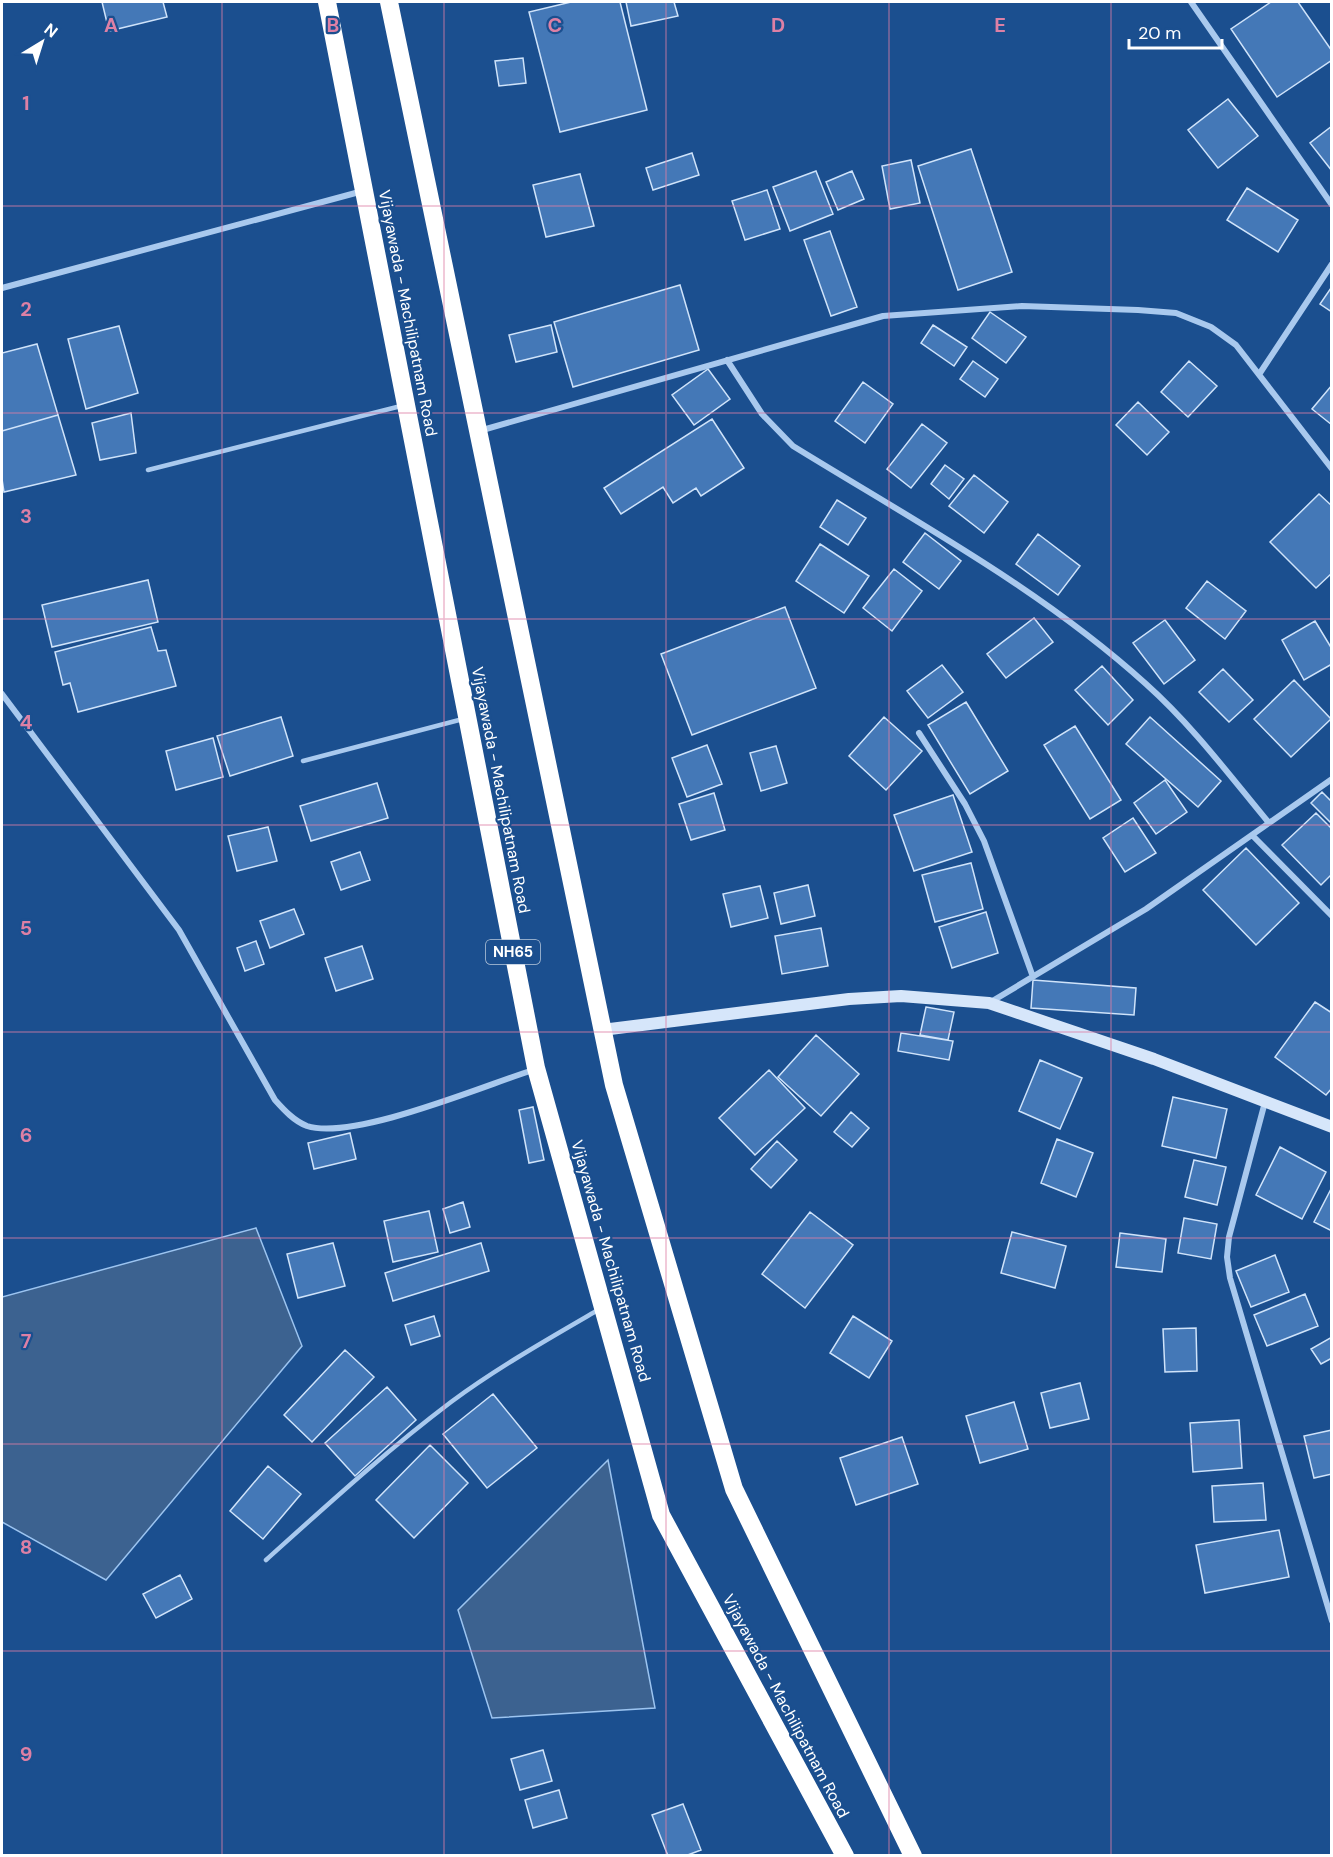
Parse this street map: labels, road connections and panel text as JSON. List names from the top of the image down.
{
  "streets": {
    "highway": ["Vijayawada - Machilipatnam Road", "NH65"]
  },
  "scale_bar": "20 m",
  "north": "top right",
  "grid": {
    "columns": [
      "A",
      "B",
      "C",
      "D",
      "E"
    ],
    "rows": [
      "1",
      "2",
      "3",
      "4",
      "5",
      "6",
      "7",
      "8",
      "9"
    ]
  }
}
